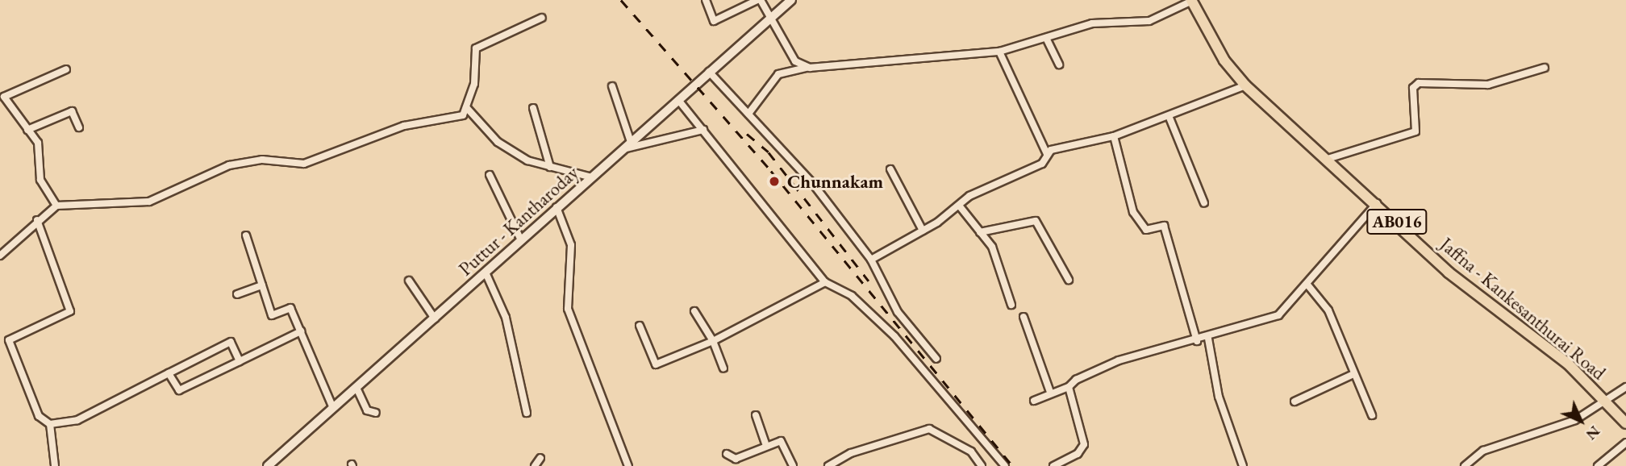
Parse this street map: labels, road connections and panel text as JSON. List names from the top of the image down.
{
  "streets": {
    "main road": ["Puttur - Kantharoday", "AB016", "Jaffna - Kankesanthurai Road"]
  },
  "places": ["Chunnakam"],
  "north": "bottom right"
}
